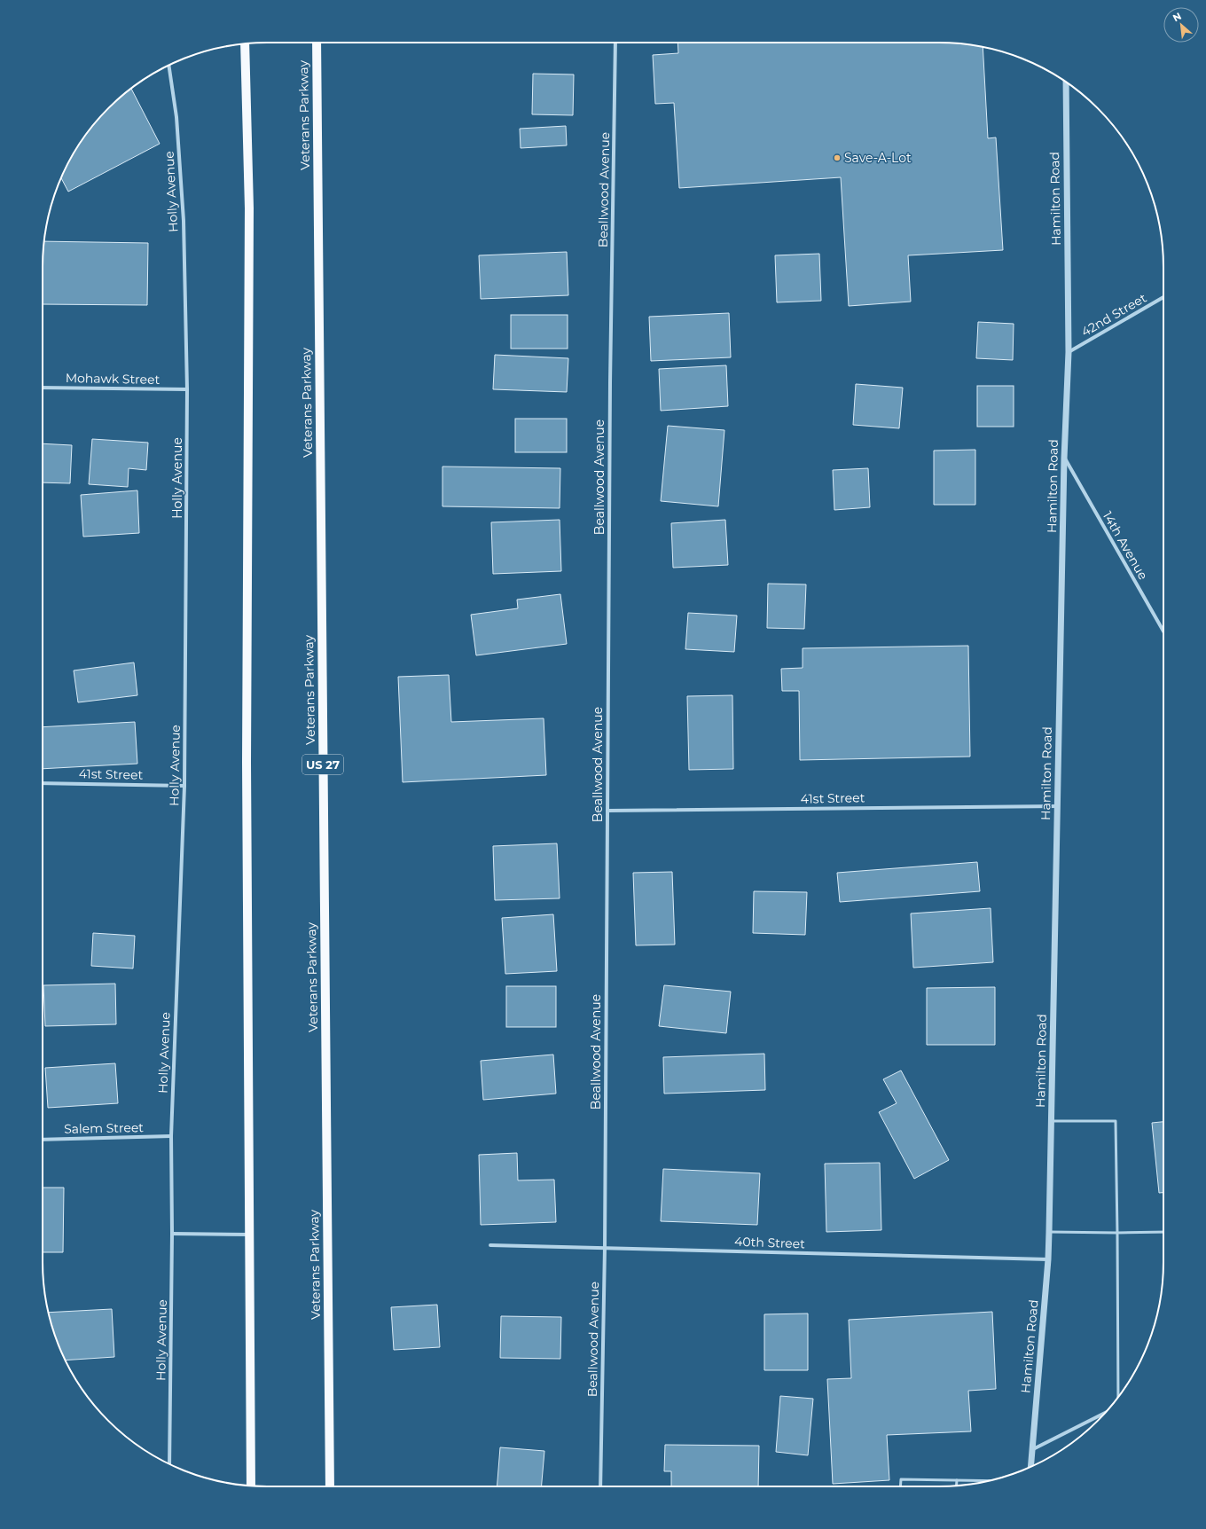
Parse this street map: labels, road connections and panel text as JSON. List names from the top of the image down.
{
  "streets": {
    "main road": ["Veterans Parkway", "US 27"],
    "street": [
      "Beallwood Avenue",
      "Holly Avenue",
      "Hamilton Road",
      "42nd Street",
      "Mohawk Street",
      "14th Avenue",
      "41st Street",
      "Salem Street",
      "40th Street"
    ]
  },
  "crossings": [
    ["Beallwood Avenue", "41st Street"],
    ["Beallwood Avenue", "40th Street"],
    ["Holly Avenue", "Mohawk Street"],
    ["Holly Avenue", "41st Street"],
    ["Holly Avenue", "Salem Street"],
    ["Hamilton Road", "42nd Street"],
    ["Hamilton Road", "14th Avenue"],
    ["Hamilton Road", "41st Street"],
    ["Hamilton Road", "40th Street"]
  ],
  "places": ["Save-A-Lot"],
  "north": "top left"
}
